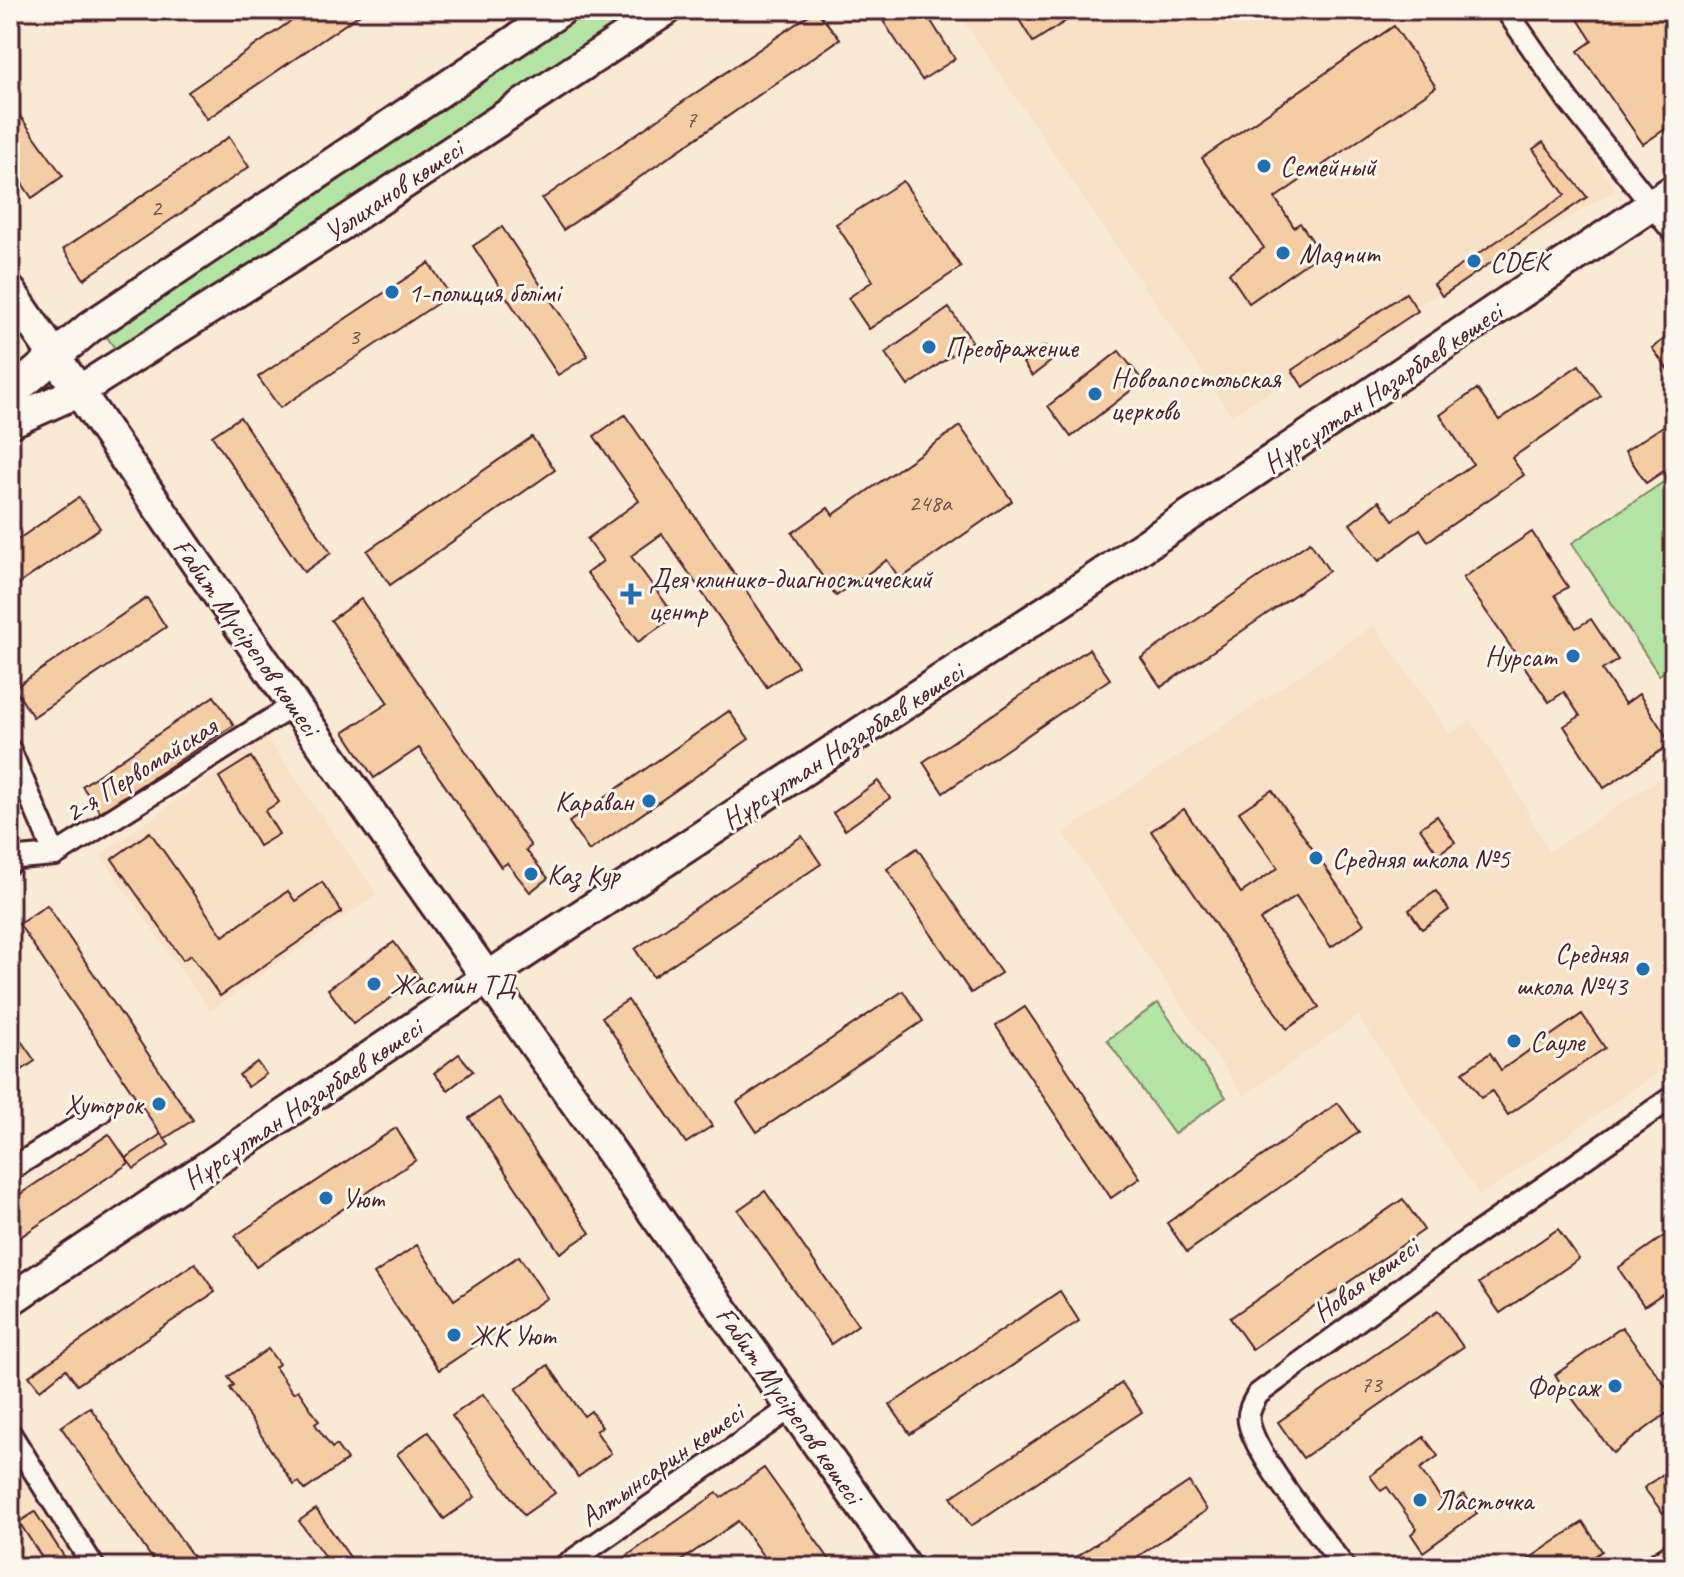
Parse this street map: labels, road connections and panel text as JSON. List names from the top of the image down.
{
  "streets": {
    "main road": ["Уәлиханов көшесі", "Нұрсұлтан Назарбаев көшесі", "Ғабит Мүсірепов көшесі"],
    "street": ["2-я Первомайская", "Новая көшесі", "Алтынсарин көшесі"]
  },
  "crossings": [
    ["Уәлиханов көшесі", "Ғабит Мүсірепов көшесі"],
    ["Нұрсұлтан Назарбаев көшесі", "Ғабит Мүсірепов көшесі"],
    ["Ғабит Мүсірепов көшесі", "2-я Первомайская"],
    ["Ғабит Мүсірепов көшесі", "Алтынсарин көшесі"]
  ],
  "places": {
    "other": [
      "Семейный",
      "Magnum",
      "CDEK",
      "1-полиция болiмi",
      "Преображение",
      "Новоапостольская церковь",
      "Нурсат",
      "Караван",
      "Средняя школа №5",
      "Каз Кур",
      "Средняя школа №43",
      "Жасмин ТД",
      "Сауле",
      "Хуторок",
      "Уют",
      "ЖК Уют",
      "Форсаж",
      "Ласточка"
    ],
    "health": ["Дея клинико-диагностический центр"]
  },
  "house_numbers": [
    "7",
    "2",
    "3",
    "248а",
    "73"
  ]
}
